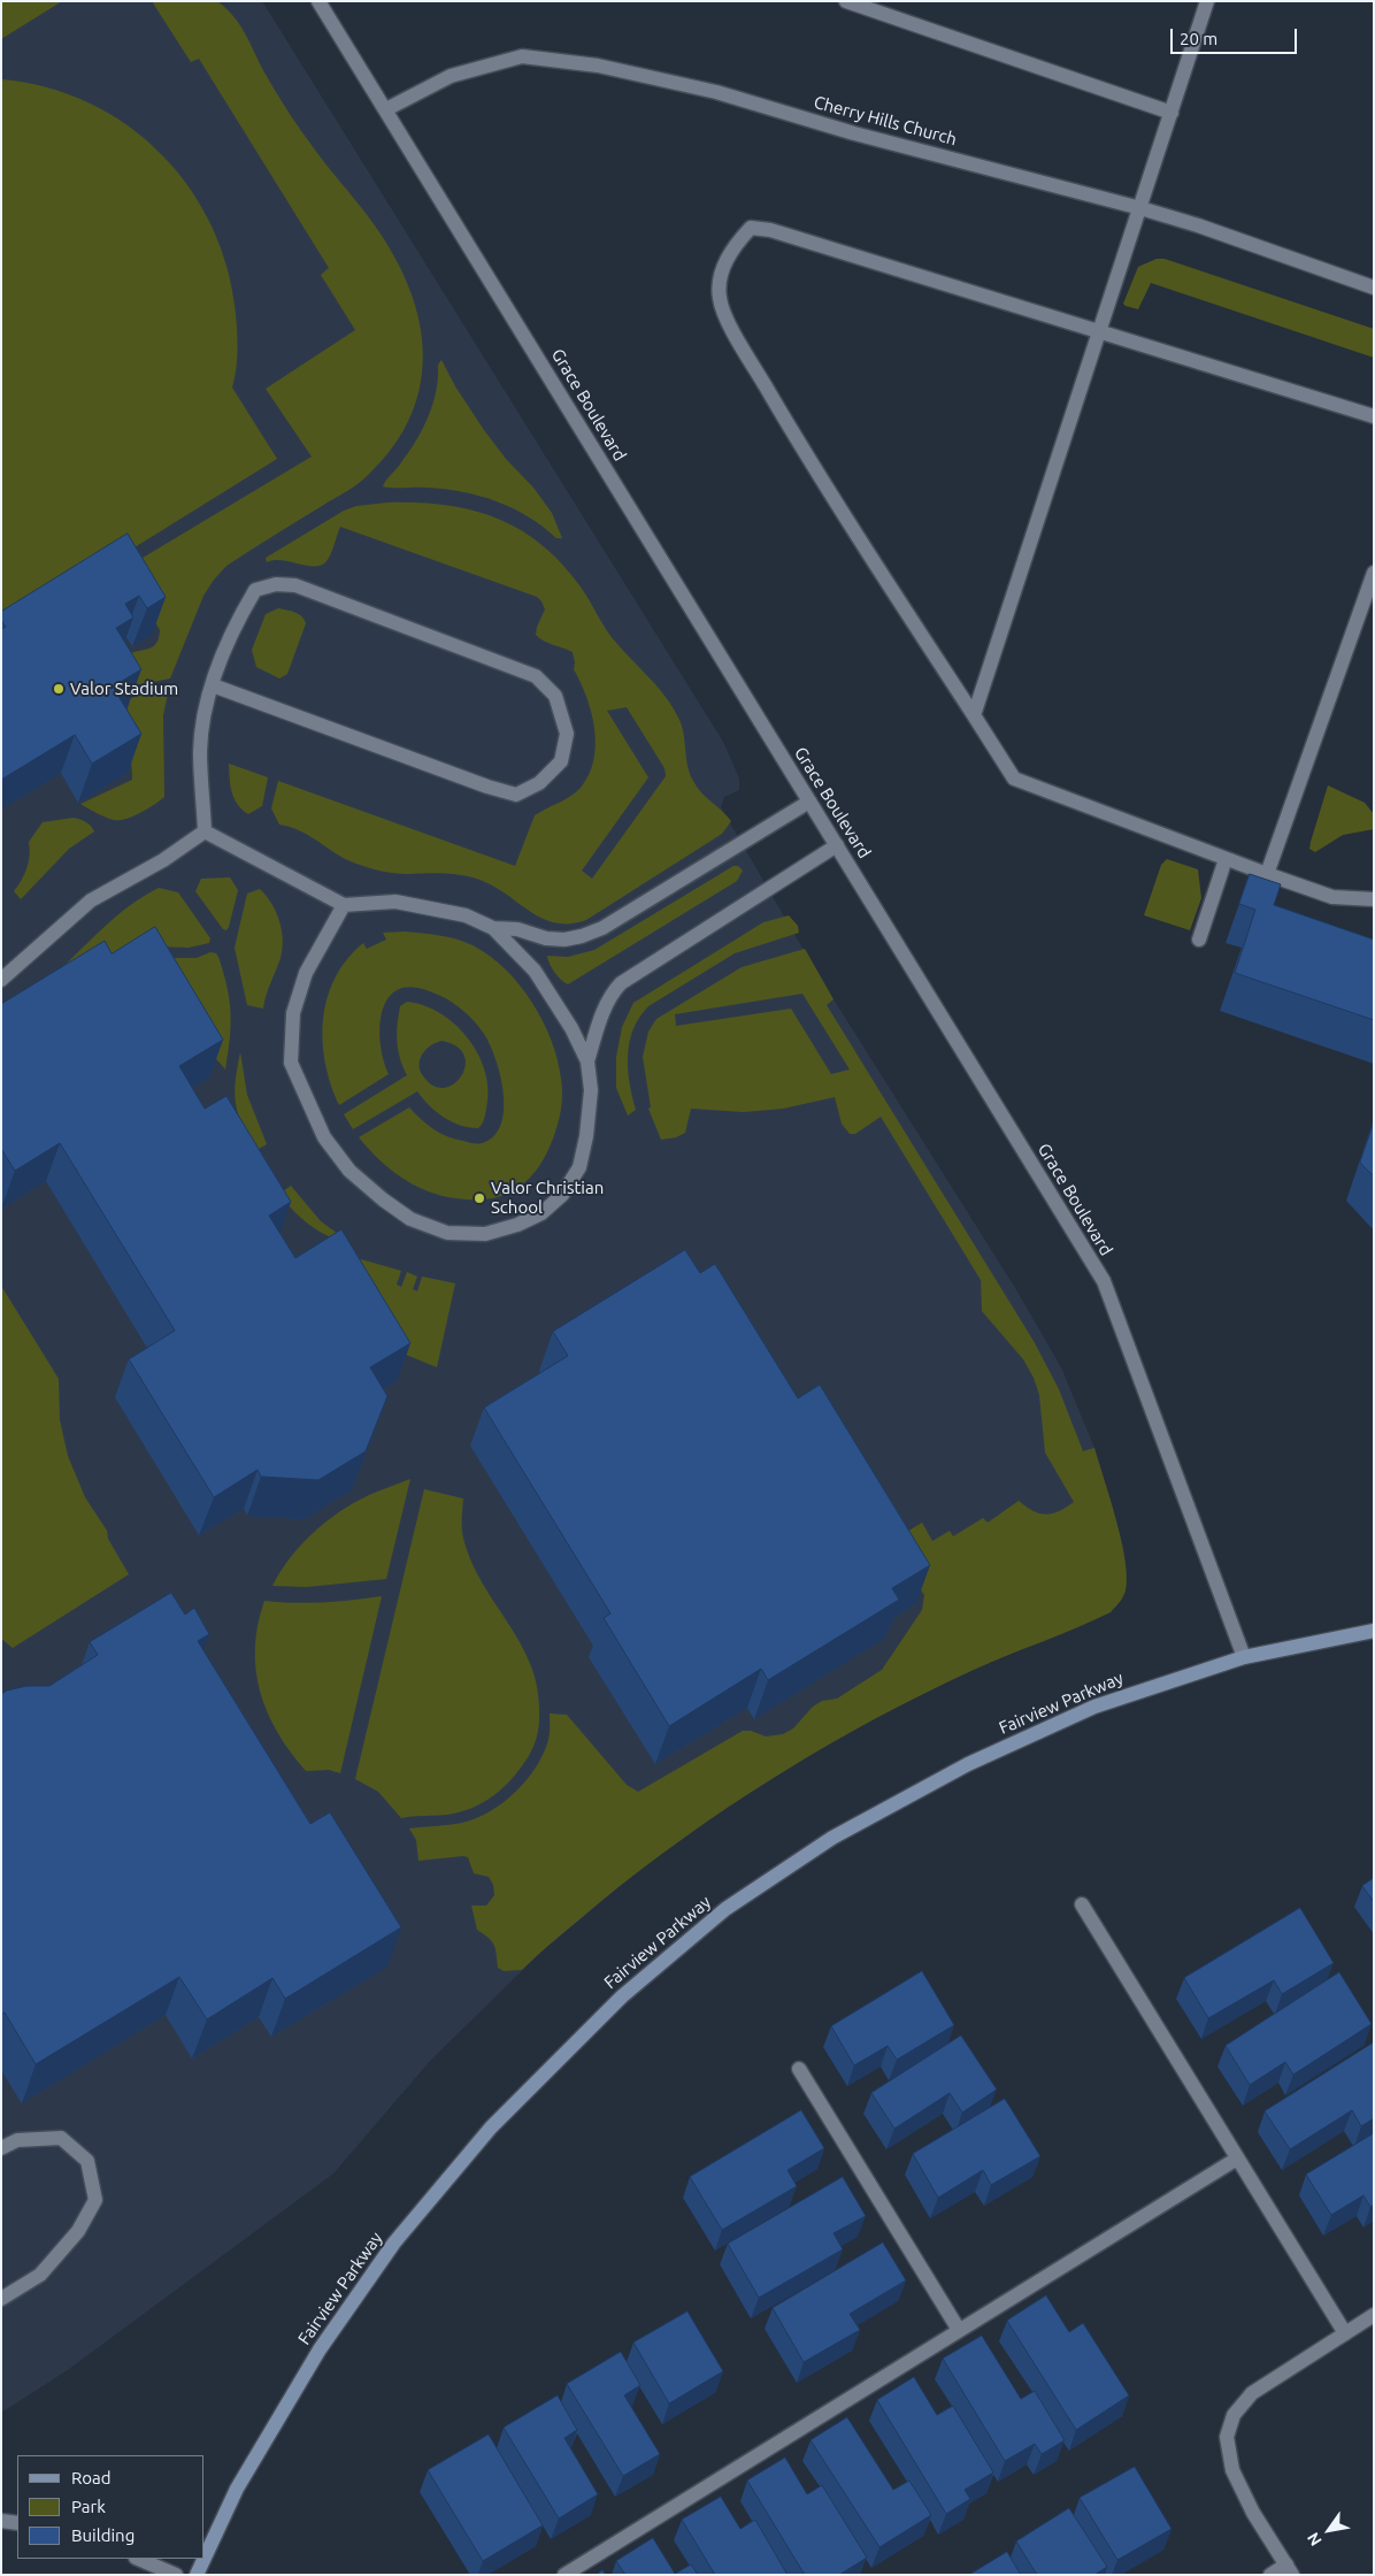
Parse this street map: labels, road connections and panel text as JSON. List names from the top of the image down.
{
  "streets": {
    "main road": ["Fairview Parkway"],
    "street": ["Cherry Hills Church", "Grace Boulevard"]
  },
  "crossings": [
    ["Cherry Hills Church", "Grace Boulevard"],
    ["Grace Boulevard", "Fairview Parkway"]
  ],
  "places": ["Valor Stadium", "Valor Christian School"],
  "legend": ["Road", "Park", "Building"],
  "scale_bar": "20 m",
  "north": "bottom left"
}
